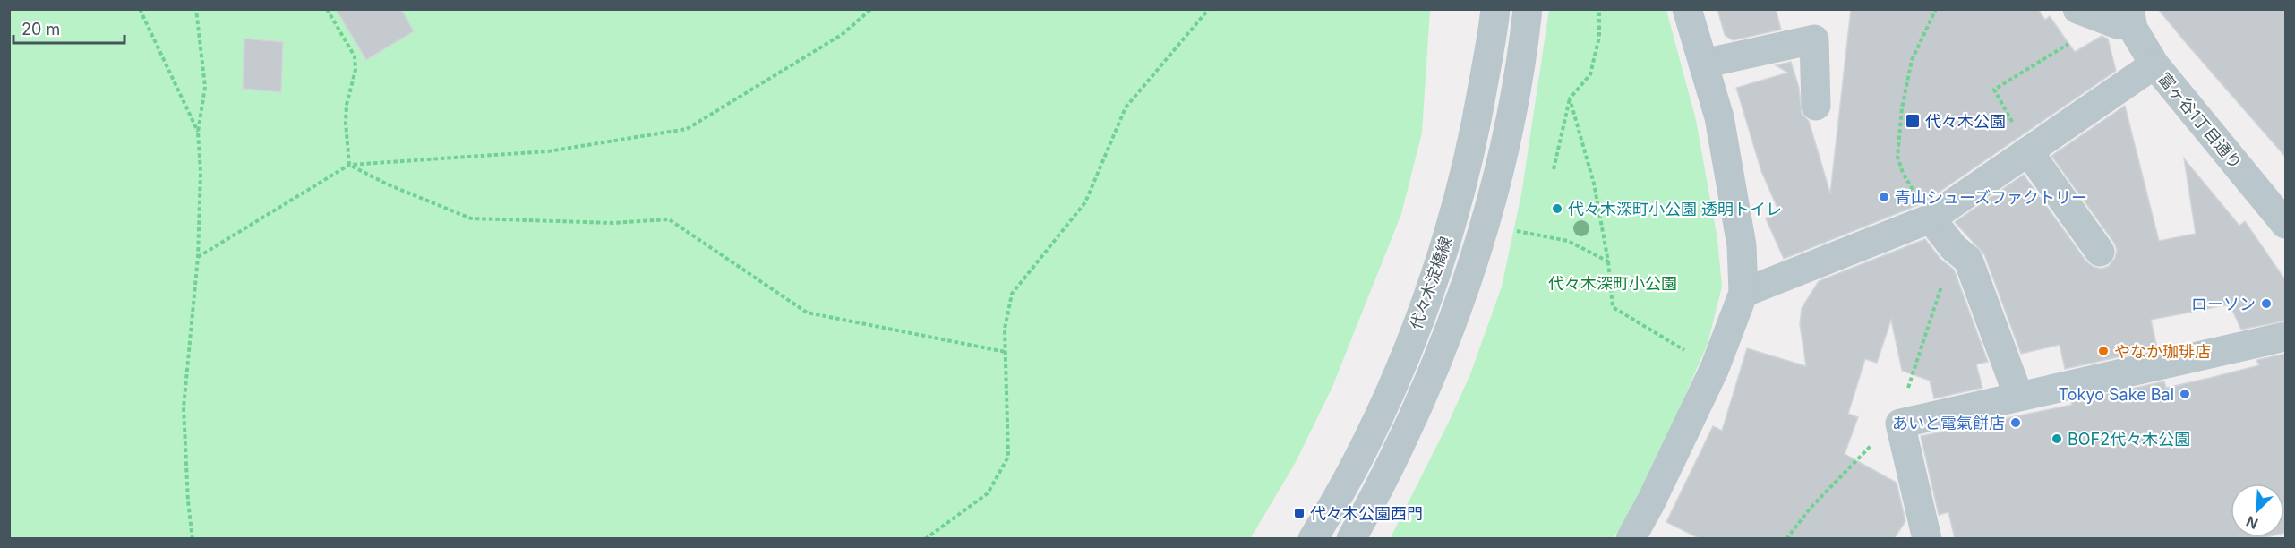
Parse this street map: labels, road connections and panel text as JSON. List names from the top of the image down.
{
  "streets": {
    "street": ["富ヶ谷1丁目通り", "代々木淀橋線"]
  },
  "parks": ["代々木深町小公園"],
  "places": {
    "transit": ["代々木公園", "代々木公園西門"],
    "other": [
      "青山シューズファクトリー",
      "代々木深町小公園 透明トイレ",
      "ローソン",
      "やなか珈琲店",
      "Tokyo Sake Bal",
      "あいと電氣餅店",
      "BOF2代々木公園"
    ]
  },
  "scale_bar": "20 m",
  "north": "bottom left"
}
